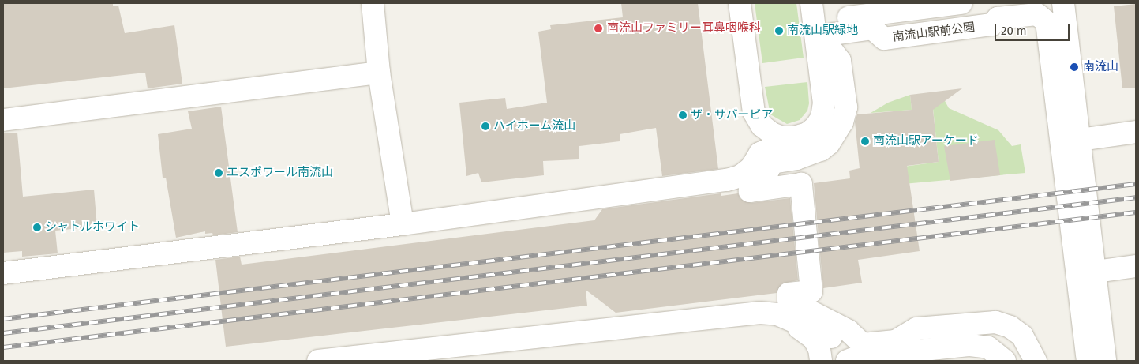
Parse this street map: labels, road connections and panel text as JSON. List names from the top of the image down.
{
  "streets": {
    "street": ["南流山駅前公園"]
  },
  "places": [
    "南流山ファミリー耳鼻咽喉科",
    "南流山駅緑地",
    "南流山",
    "ザ・サバービア",
    "ハイホーム流山",
    "南流山駅アーケード",
    "エスポワール南流山",
    "シャトルホワイト"
  ],
  "scale_bar": "20 m"
}
